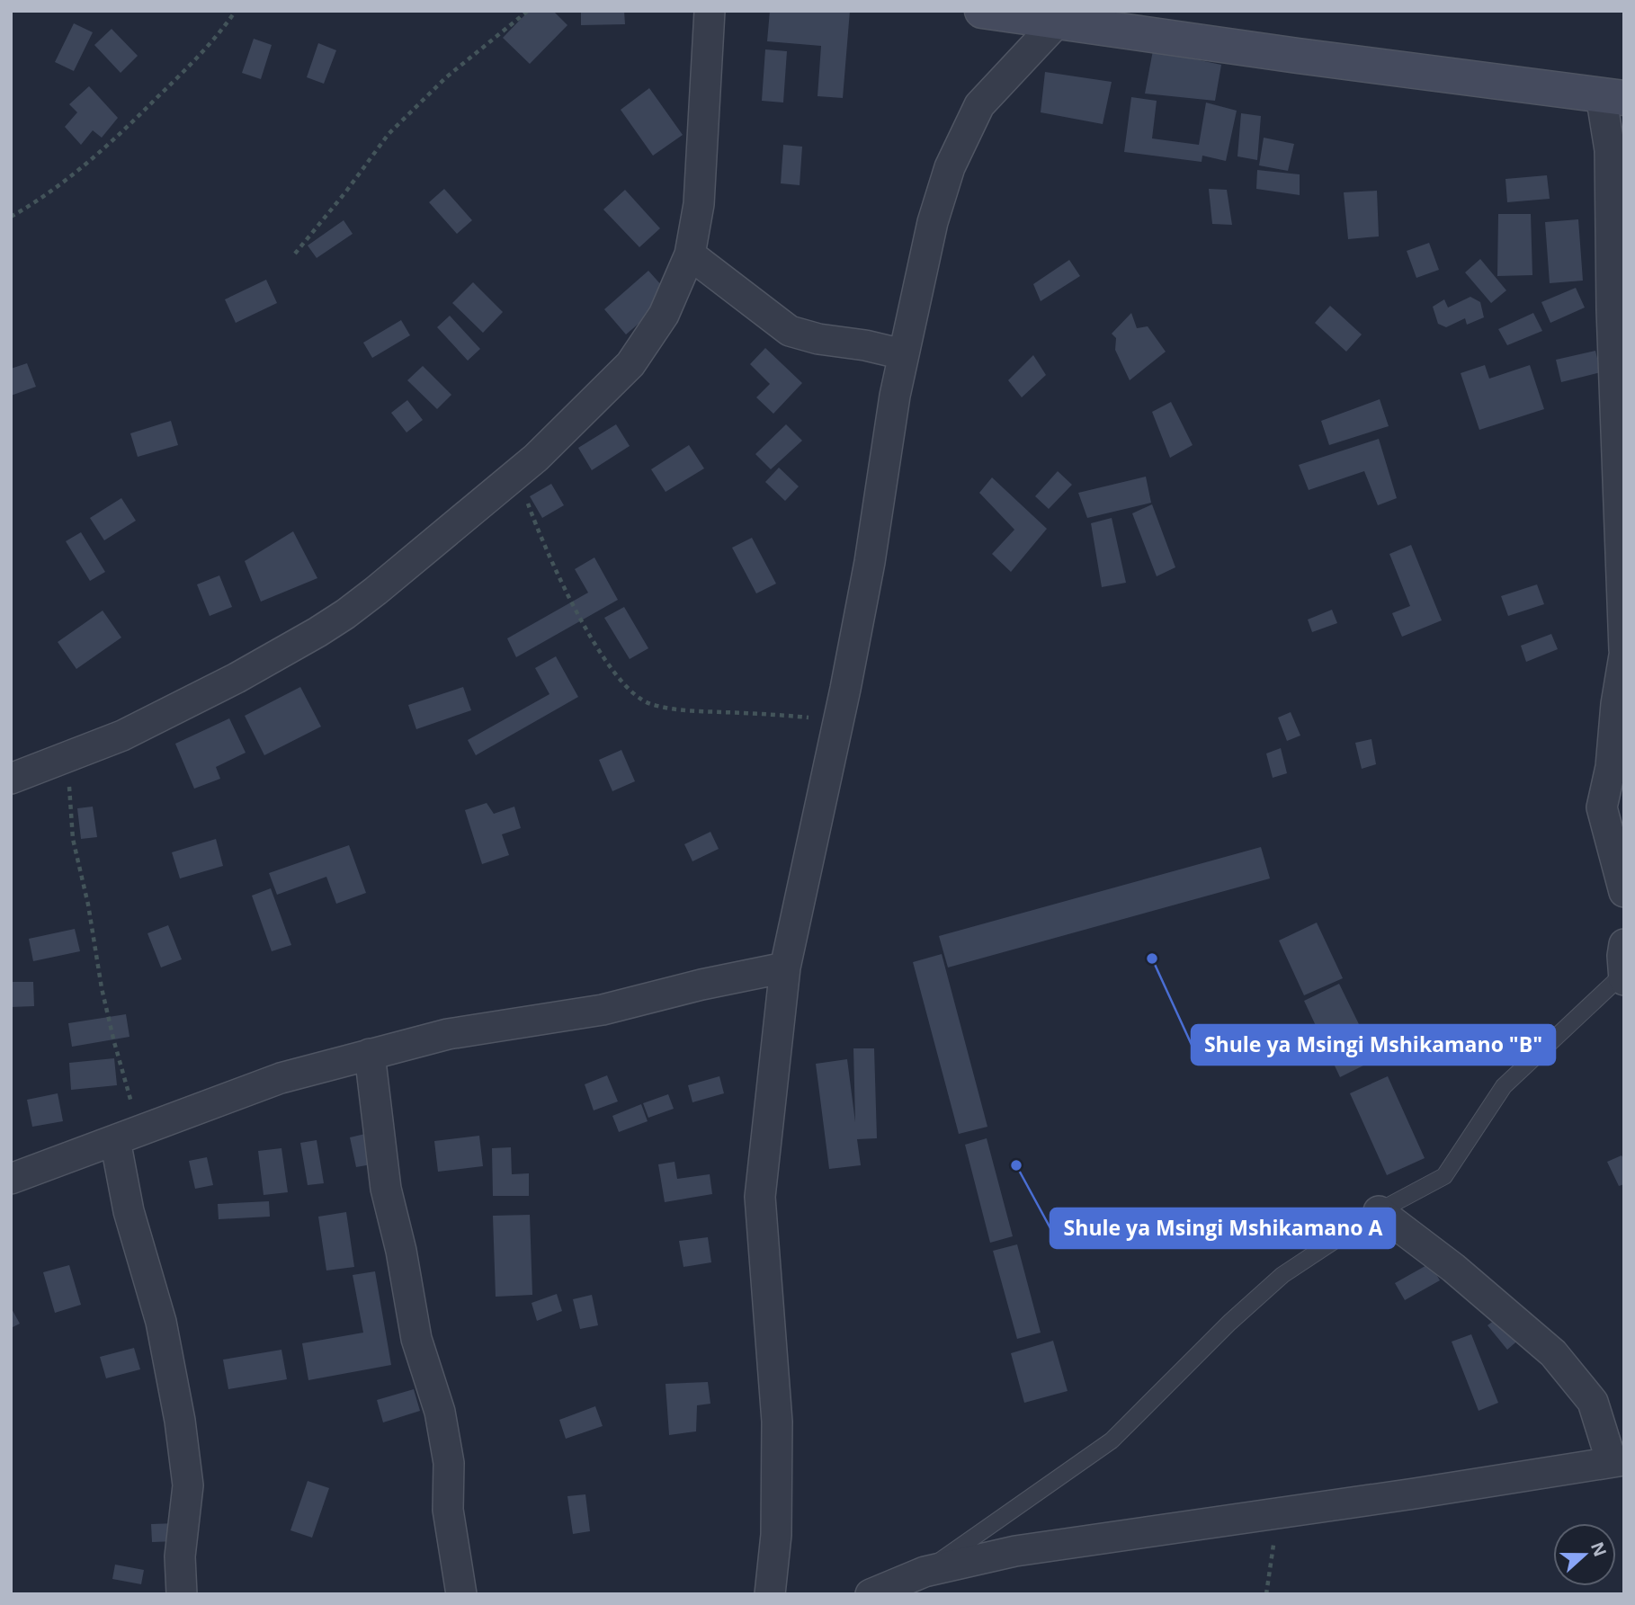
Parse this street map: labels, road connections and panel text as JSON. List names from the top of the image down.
{
  "places": ["Shule ya Msingi Mshikamano \"B\"", "Shule ya Msingi Mshikamano A"],
  "north": "right"
}
